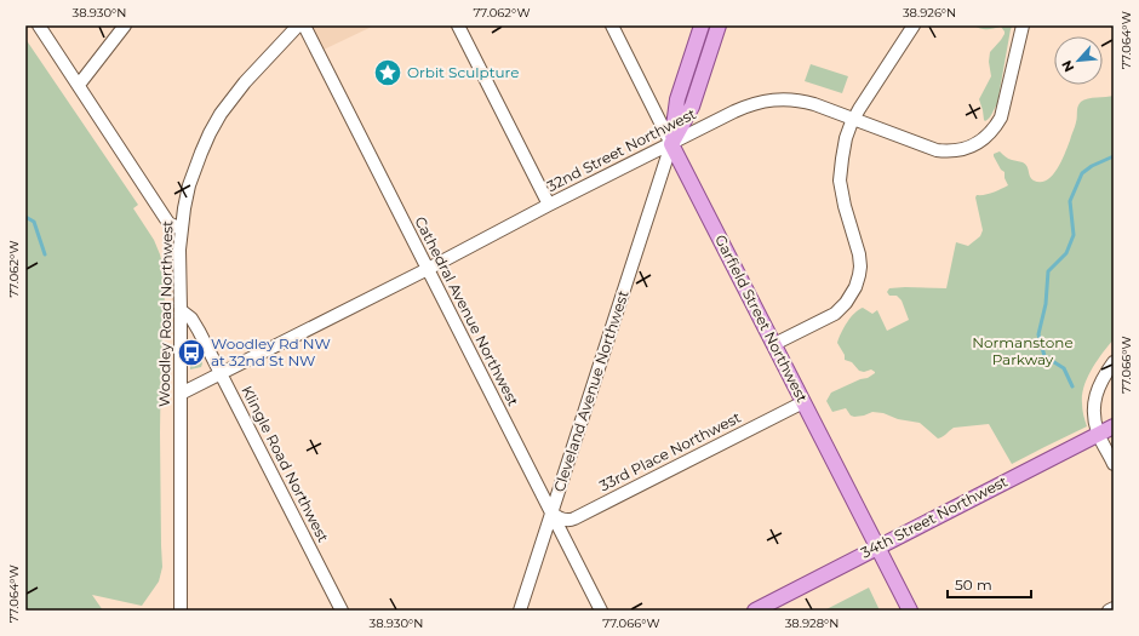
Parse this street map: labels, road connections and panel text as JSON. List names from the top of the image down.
{
  "streets": {
    "main road": ["Garfield Street Northwest", "Cleveland Avenue Northwest", "34th Street Northwest"],
    "street": [
      "32nd Street Northwest",
      "Cathedral Avenue Northwest",
      "Woodley Road Northwest",
      "33rd Place Northwest",
      "Klingle Road Northwest"
    ]
  },
  "crossings": [
    ["32nd Street Northwest", "Cathedral Avenue Northwest"],
    ["32nd Street Northwest", "Woodley Road Northwest"],
    ["32nd Street Northwest", "Garfield Street Northwest"],
    ["32nd Street Northwest", "Cleveland Avenue Northwest"],
    ["32nd Street Northwest", "Klingle Road Northwest"],
    ["Cathedral Avenue Northwest", "Cleveland Avenue Northwest"],
    ["Cathedral Avenue Northwest", "33rd Place Northwest"],
    ["Woodley Road Northwest", "Klingle Road Northwest"],
    ["Garfield Street Northwest", "Cleveland Avenue Northwest"],
    ["Garfield Street Northwest", "33rd Place Northwest"],
    ["Garfield Street Northwest", "34th Street Northwest"],
    ["Cleveland Avenue Northwest", "33rd Place Northwest"]
  ],
  "parks": ["Normanstone Parkway"],
  "places": {
    "place": ["Orbit Sculpture"],
    "bus stop": ["Woodley Rd NW at 32nd St NW"]
  },
  "scale_bar": "50 m",
  "north": "bottom left",
  "coordinates": [
    "38.930°N",
    "77.062°W",
    "38.926°N",
    "77.064°W",
    "77.066°W",
    "38.928°N"
  ]
}
